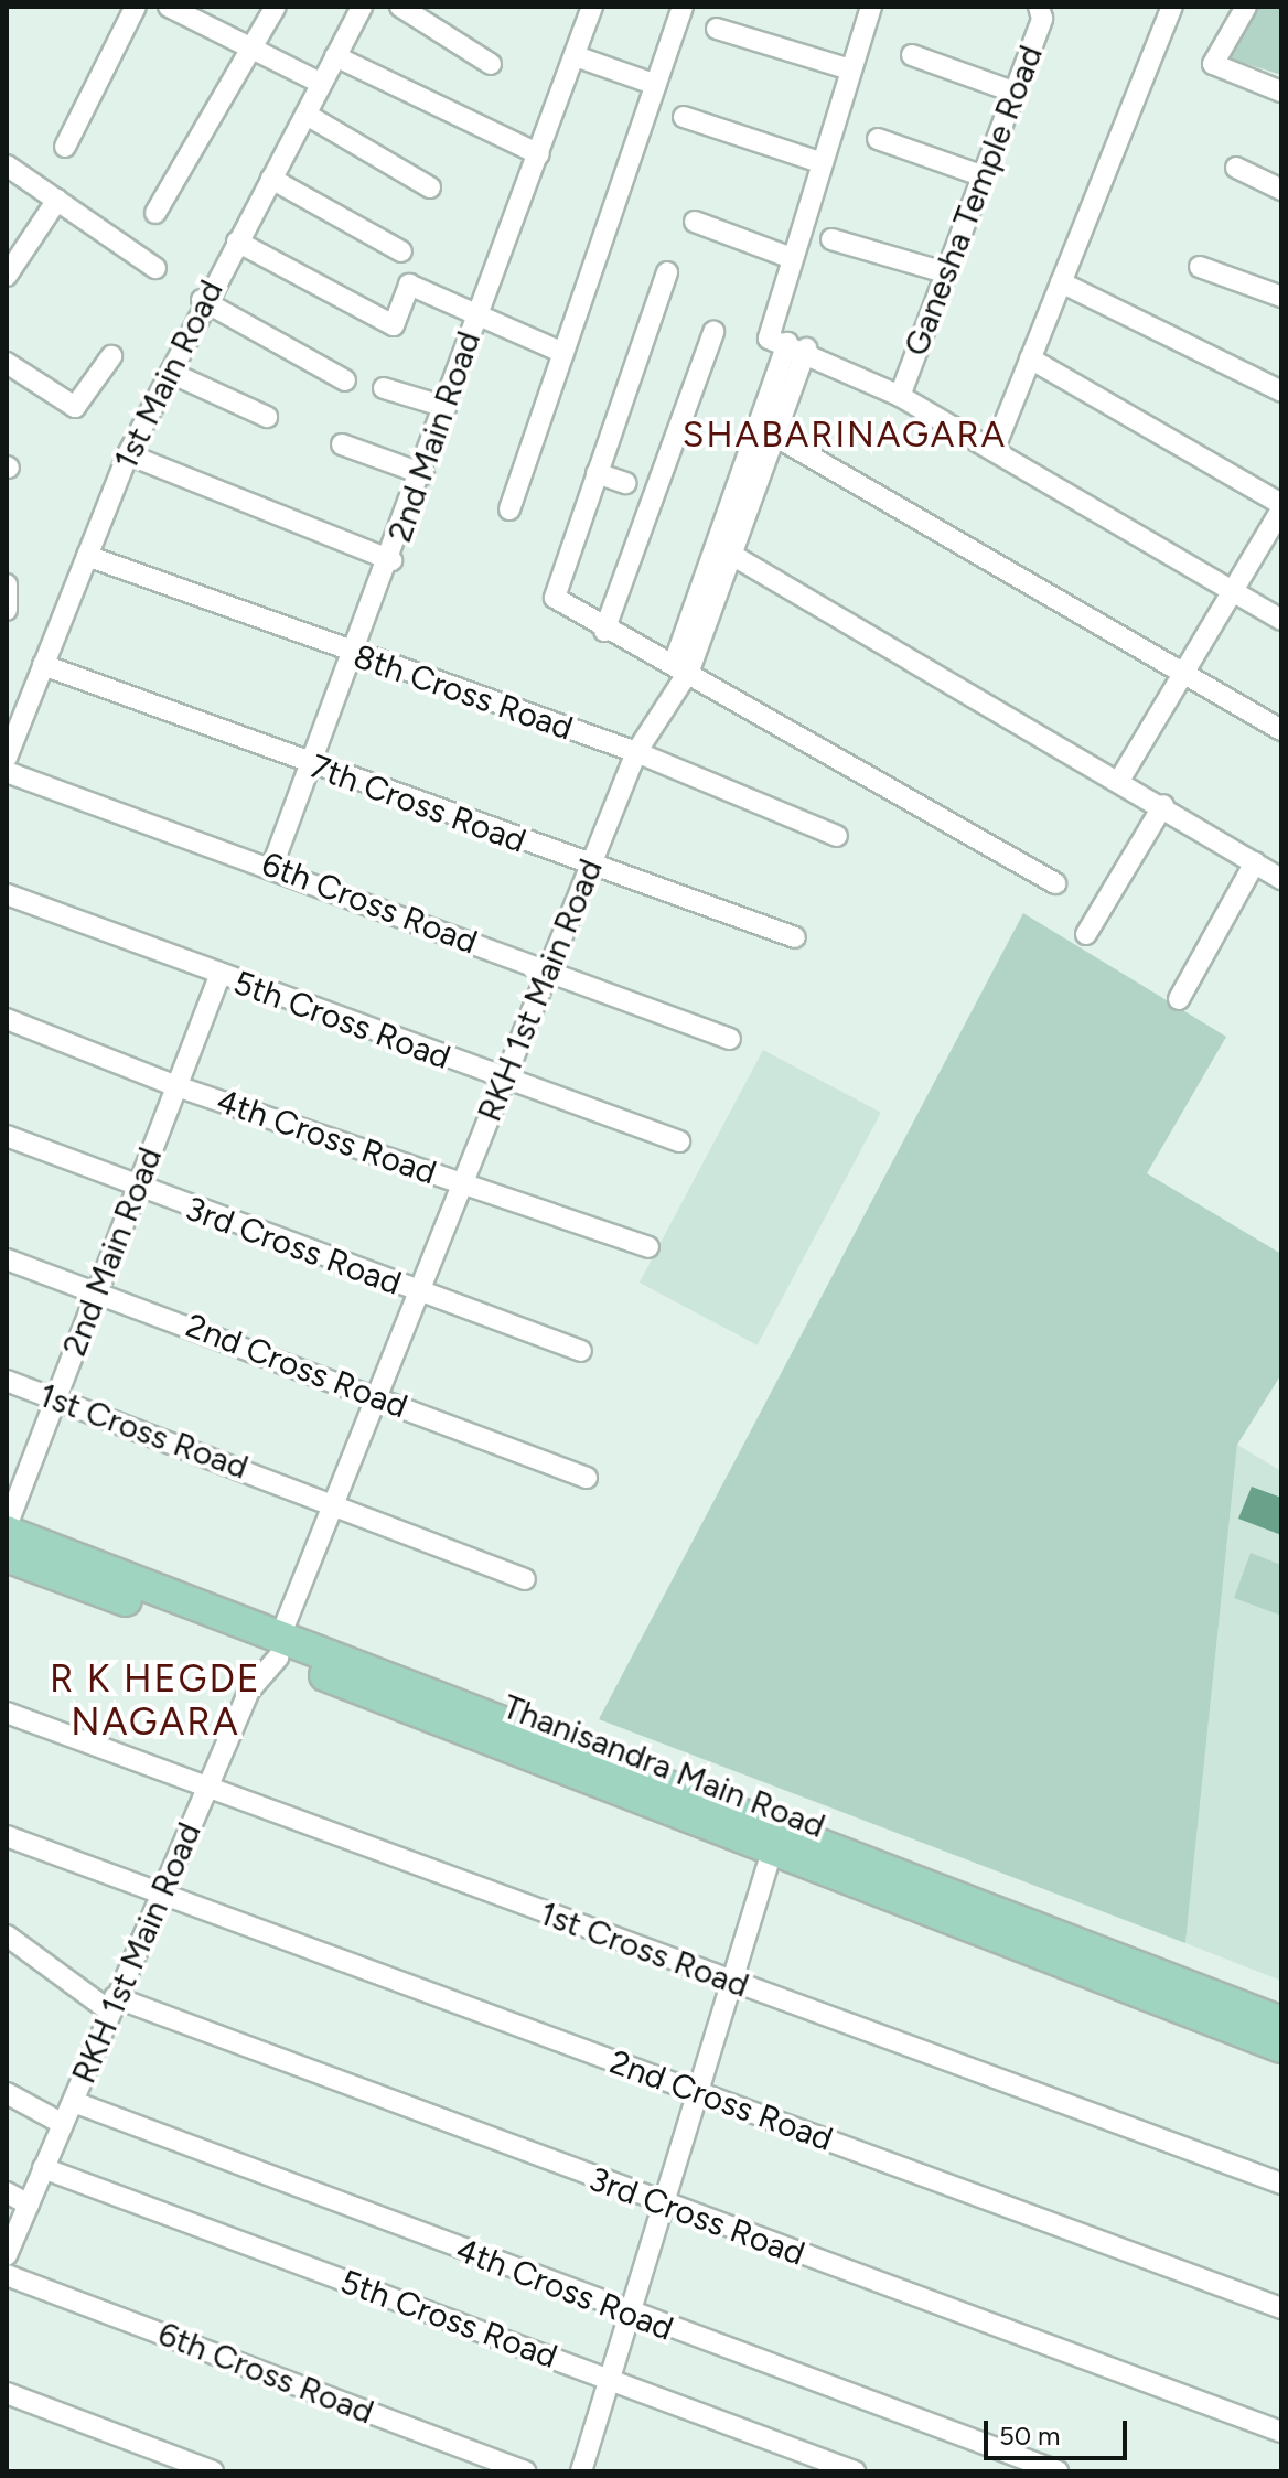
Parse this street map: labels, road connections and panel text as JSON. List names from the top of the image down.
{
  "streets": {
    "main road": ["Thanisandra Main Road"],
    "street": [
      "Ganesha Temple Road",
      "1st Main Road",
      "2nd Main Road",
      "8th Cross Road",
      "7th Cross Road",
      "6th Cross Road",
      "RKH 1st Main Road",
      "5th Cross Road",
      "4th Cross Road",
      "3rd Cross Road",
      "2nd Cross Road",
      "1st Cross Road"
    ]
  },
  "crossings": [
    ["1st Main Road", "8th Cross Road"],
    ["1st Main Road", "7th Cross Road"],
    ["2nd Main Road", "8th Cross Road"],
    ["2nd Main Road", "7th Cross Road"],
    ["2nd Main Road", "6th Cross Road"],
    ["2nd Main Road", "5th Cross Road"],
    ["2nd Main Road", "4th Cross Road"],
    ["2nd Main Road", "3rd Cross Road"],
    ["2nd Main Road", "2nd Cross Road"],
    ["2nd Main Road", "1st Cross Road"],
    ["2nd Main Road", "Thanisandra Main Road"],
    ["8th Cross Road", "RKH 1st Main Road"],
    ["7th Cross Road", "RKH 1st Main Road"],
    ["6th Cross Road", "RKH 1st Main Road"],
    ["RKH 1st Main Road", "5th Cross Road"],
    ["RKH 1st Main Road", "4th Cross Road"],
    ["RKH 1st Main Road", "3rd Cross Road"],
    ["RKH 1st Main Road", "2nd Cross Road"],
    ["RKH 1st Main Road", "1st Cross Road"],
    ["RKH 1st Main Road", "Thanisandra Main Road"]
  ],
  "districts": ["SHABARINAGARA", "R K HEGDE NAGARA"],
  "scale_bar": "50 m"
}
